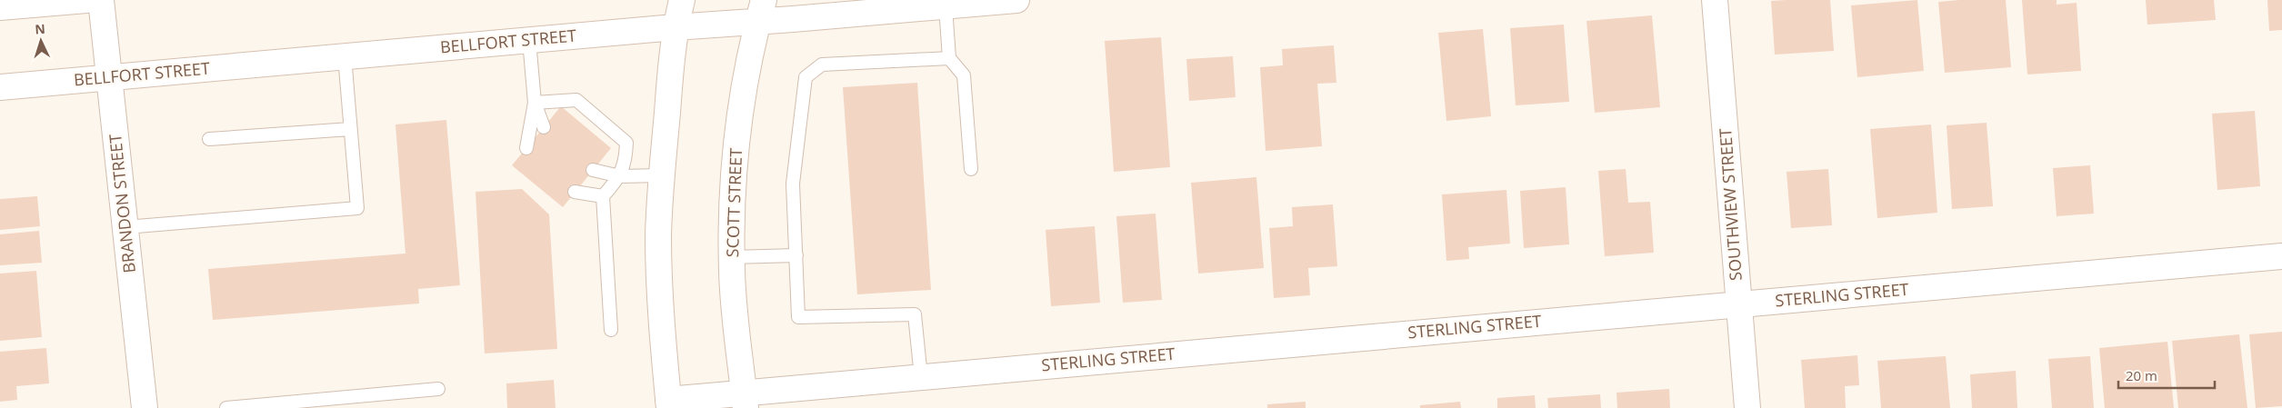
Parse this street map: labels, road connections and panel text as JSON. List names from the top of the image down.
{
  "streets": {
    "street": [
      "BELLFORT STREET",
      "SCOTT STREET",
      "BRANDON STREET",
      "SOUTHVIEW STREET",
      "STERLING STREET"
    ]
  },
  "crossings": [
    ["BELLFORT STREET", "SCOTT STREET"],
    ["BELLFORT STREET", "BRANDON STREET"],
    ["SCOTT STREET", "STERLING STREET"],
    ["SOUTHVIEW STREET", "STERLING STREET"]
  ],
  "scale_bar": "20 m",
  "north": "top"
}
